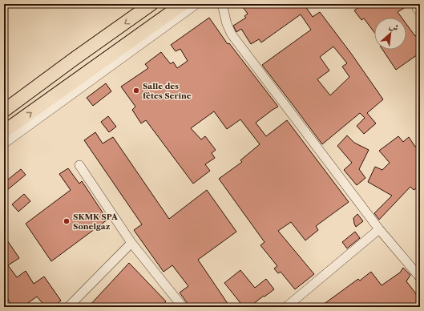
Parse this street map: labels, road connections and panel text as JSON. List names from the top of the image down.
{
  "places": ["Salle des fêtes Serine", "SKMK SPA Sonelgaz"],
  "north": "top right"
}
